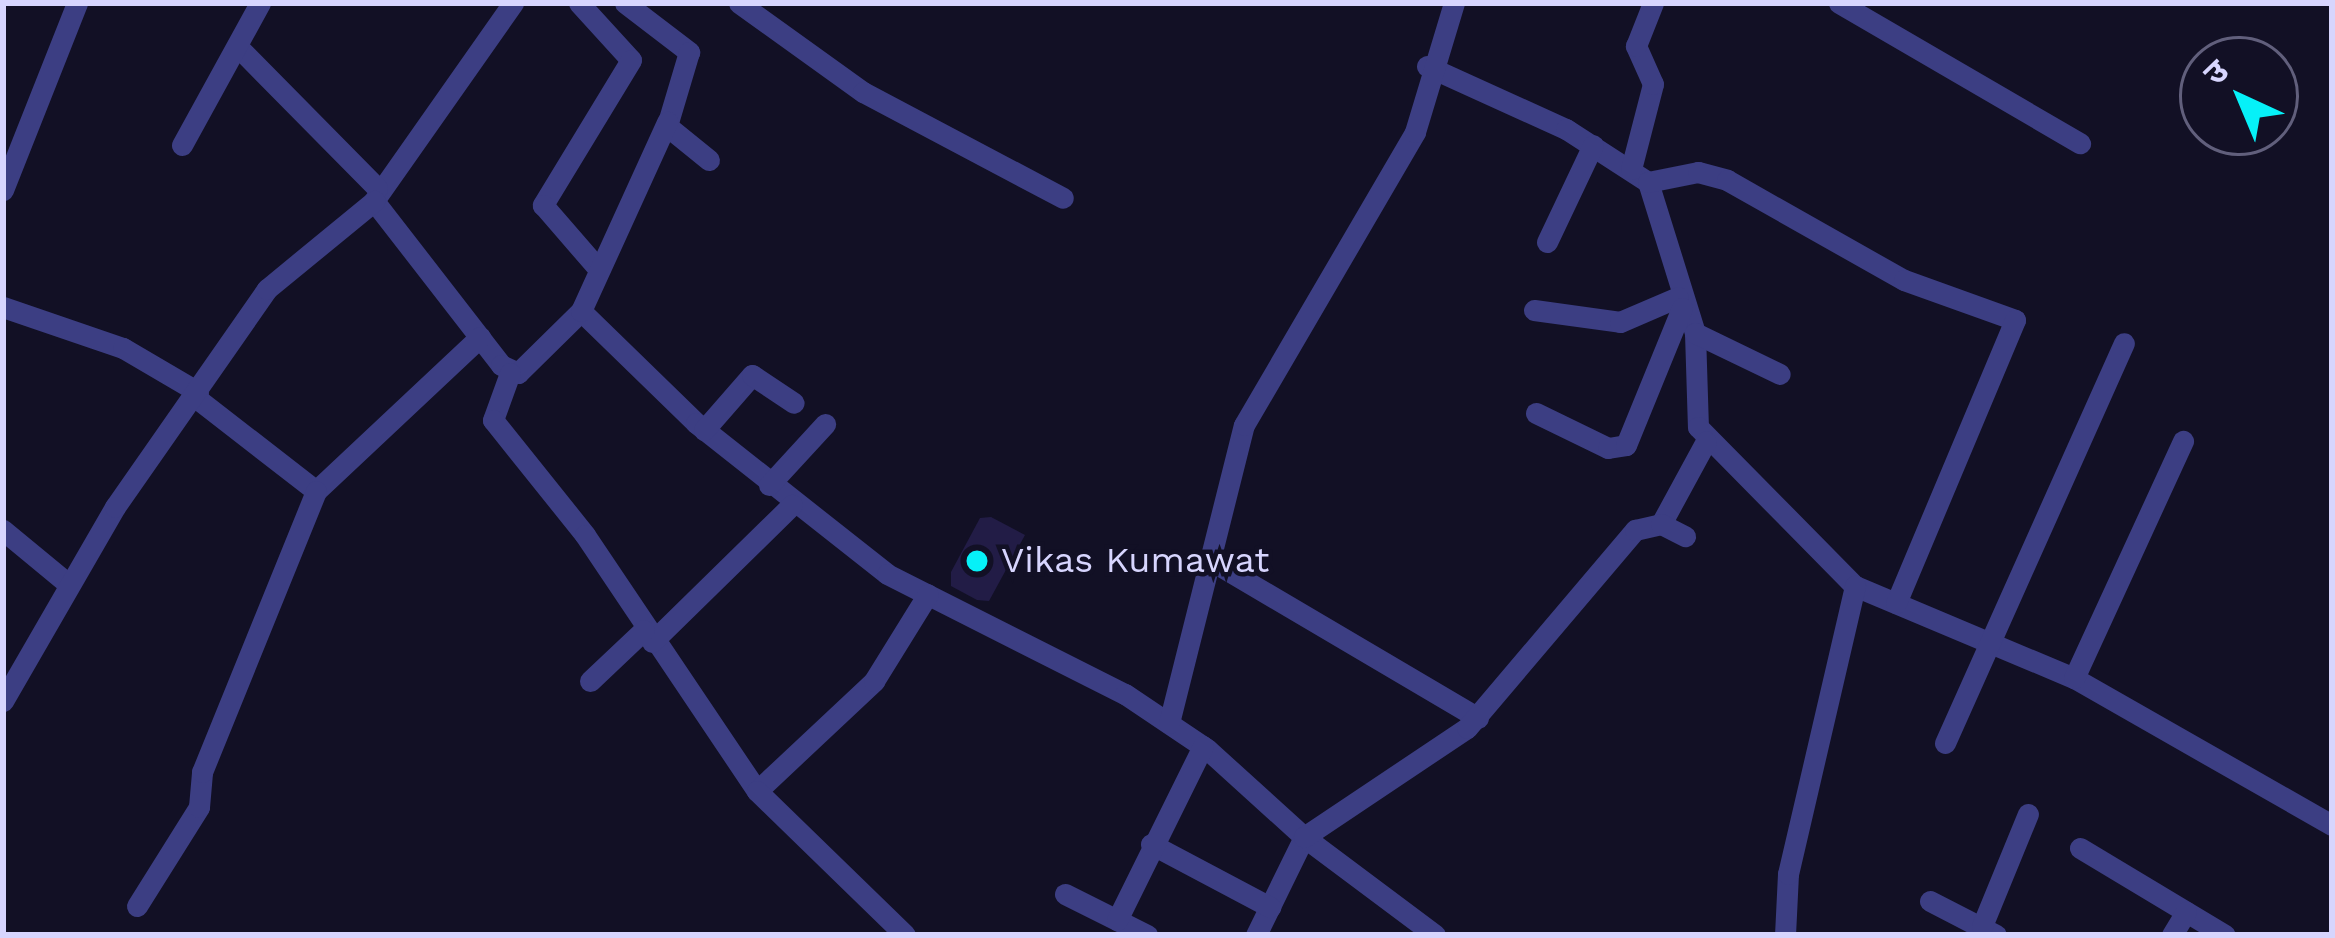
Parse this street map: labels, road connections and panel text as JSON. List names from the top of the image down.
{
  "places": ["Vikas Kumawat"],
  "north": "top left"
}
